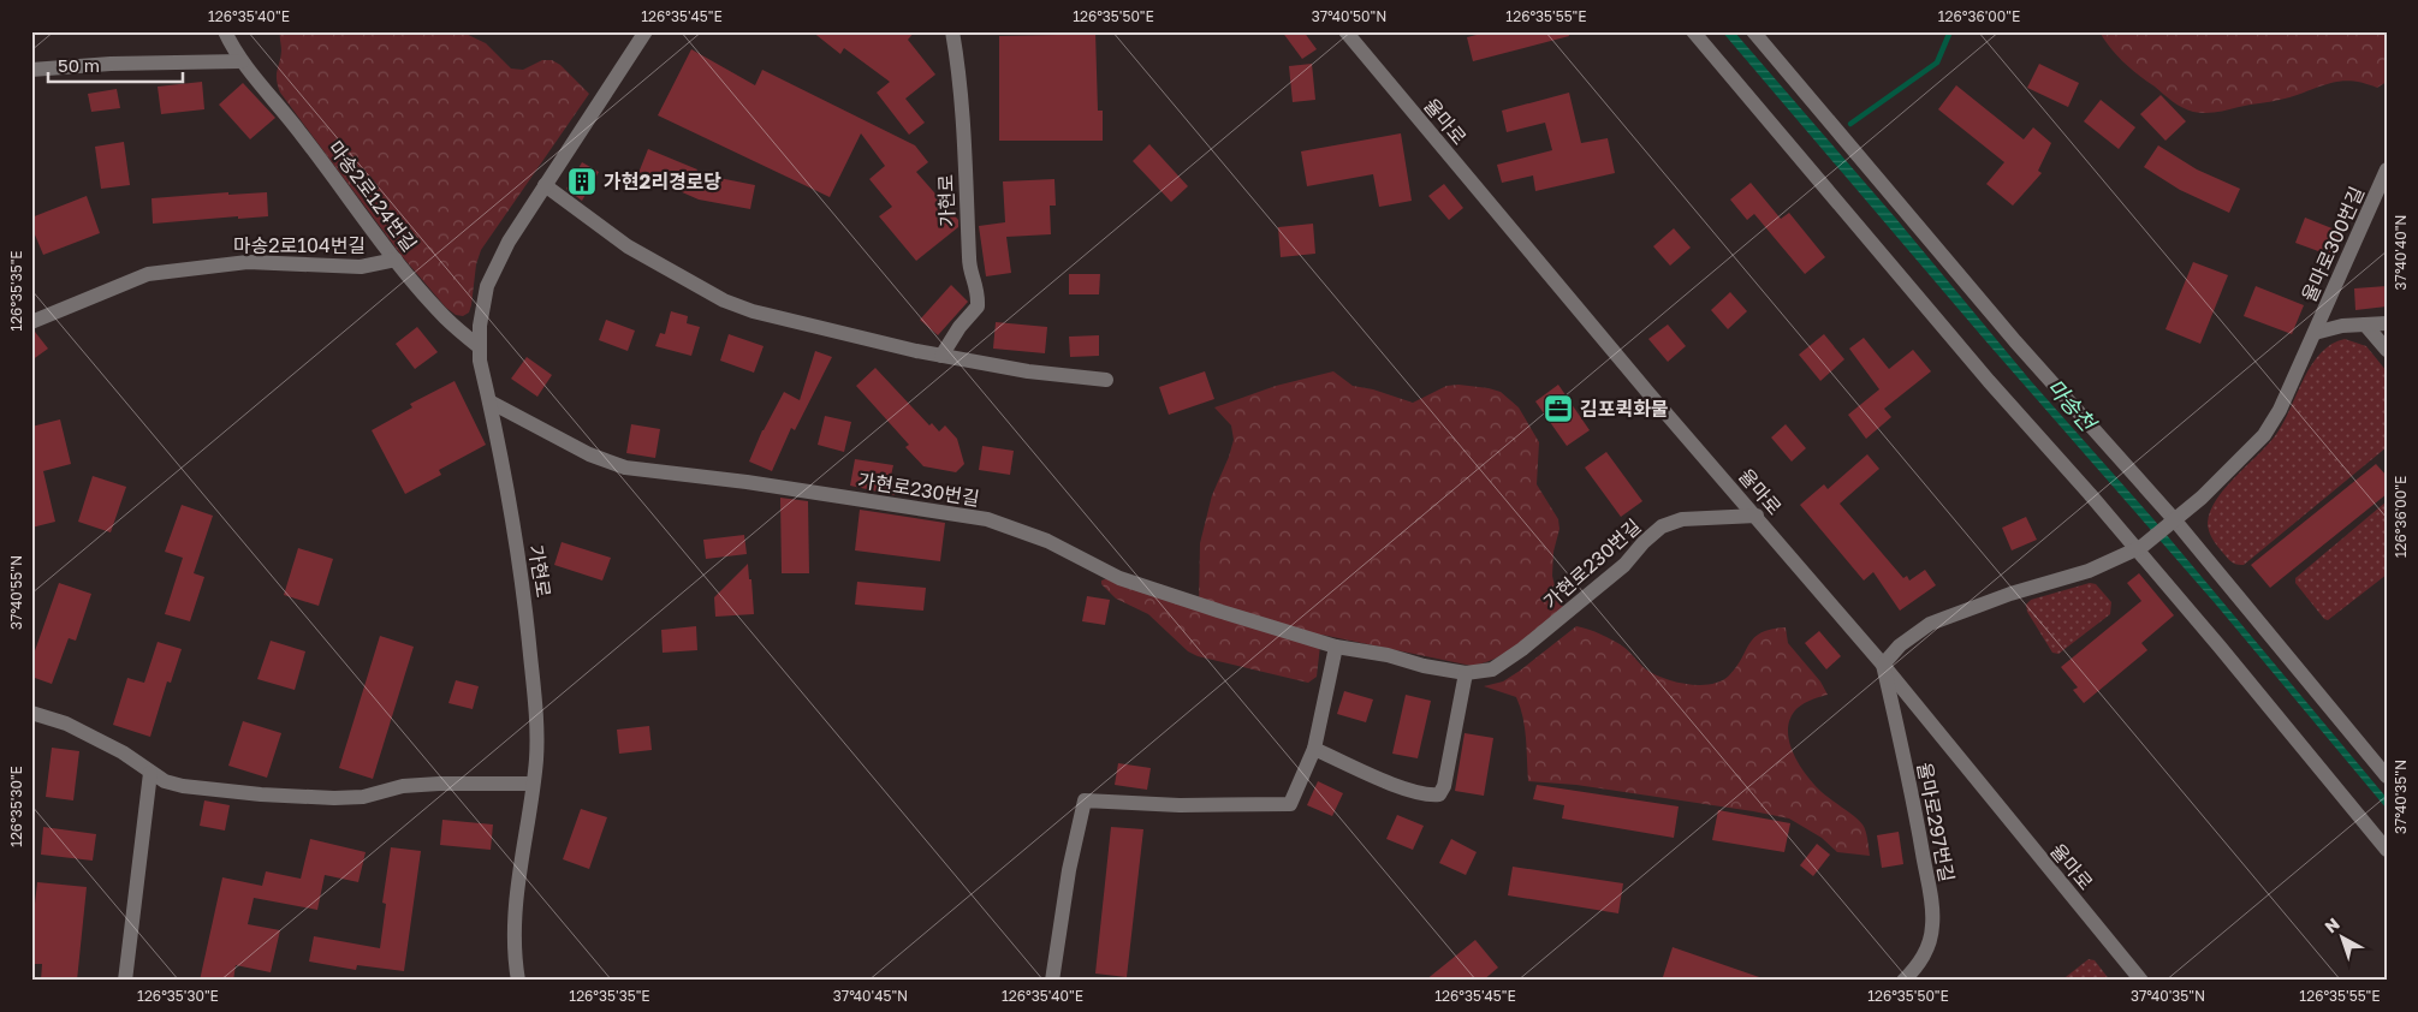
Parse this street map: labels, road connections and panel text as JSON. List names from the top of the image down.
{
  "streets": {
    "street": [
      "율마로",
      "마송2로124번길",
      "가현로",
      "율마로300번길",
      "마송2로104번길",
      "가현로230번길",
      "율마로297번길"
    ]
  },
  "crossings": [
    ["율마로", "율마로300번길"],
    ["율마로", "가현로230번길"],
    ["율마로", "율마로297번길"],
    ["마송2로124번길", "가현로"],
    ["마송2로124번길", "마송2로104번길"],
    ["가현로", "가현로230번길"],
    ["율마로300번길", "율마로297번길"]
  ],
  "water": ["마송천"],
  "places": {
    "building": ["가현2리경로당"],
    "office": ["김포퀵화물"]
  },
  "scale_bar": "50 m",
  "north": "top left",
  "coordinates": [
    "126°35'40\"E",
    "126°35'45\"E",
    "126°35'50\"E",
    "37°40'50\"N",
    "126°35'55\"E",
    "126°36'00\"E",
    "37°40'40\"N",
    "126°35'35\"E",
    "37°40'55\"N",
    "37°40'35\"N",
    "126°35'30\"E",
    "37°40'45\"N"
  ]
}
